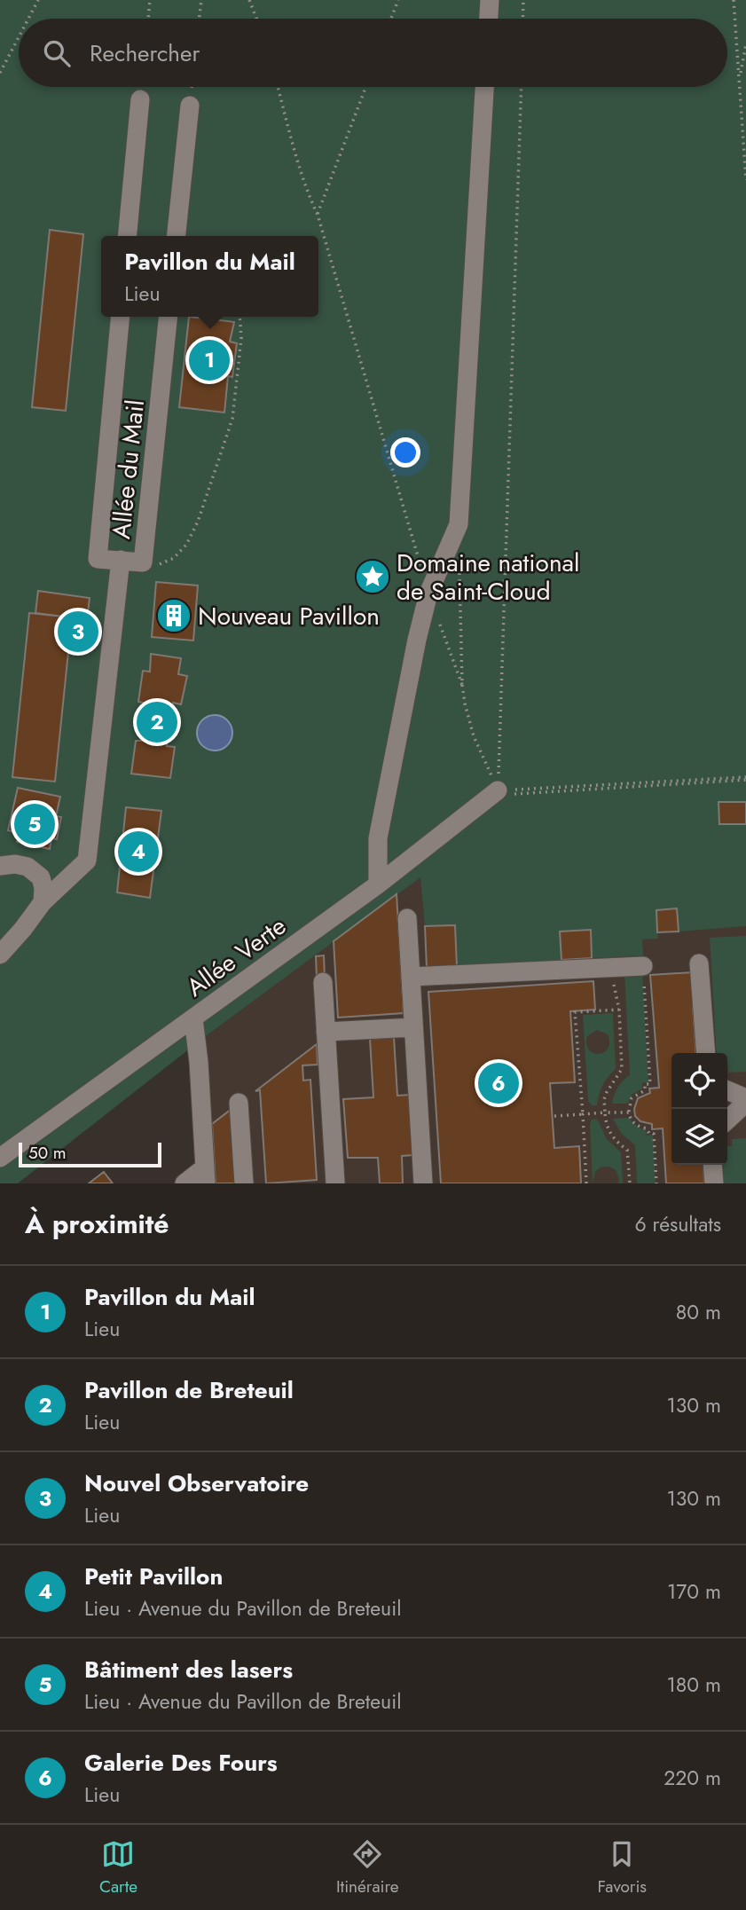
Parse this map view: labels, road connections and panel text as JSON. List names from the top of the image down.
{
  "streets": {
    "street": ["Allée du Mail", "Allée Verte"]
  },
  "places": {
    "place": ["Domaine national de Saint-Cloud"],
    "building": ["Nouveau Pavillon"]
  },
  "scale_bar": "50 m",
  "page": {
    "search": "Rechercher",
    "popup": ["Pavillon du Mail", "Lieu"],
    "pins": [
      "1",
      "3",
      "2",
      "5",
      "4",
      "6"
    ],
    "scale": "50 m",
    "heading": ["À proximité", "6 résultats"],
    "list": [
      {
        "mark": "1",
        "name": "Pavillon du Mail",
        "note": "Lieu",
        "value": "80 m"
      },
      {
        "mark": "2",
        "name": "Pavillon de Breteuil",
        "note": "Lieu",
        "value": "130 m"
      },
      {
        "mark": "3",
        "name": "Nouvel Observatoire",
        "note": "Lieu",
        "value": "130 m"
      },
      {
        "mark": "4",
        "name": "Petit Pavillon",
        "note": "Lieu · Avenue du Pavillon de Breteuil",
        "value": "170 m"
      },
      {
        "mark": "5",
        "name": "Bâtiment des lasers",
        "note": "Lieu · Avenue du Pavillon de Breteuil",
        "value": "180 m"
      },
      {
        "mark": "6",
        "name": "Galerie Des Fours",
        "note": "Lieu",
        "value": "220 m"
      }
    ],
    "nav": ["Carte", "Itinéraire", "Favoris"]
  }
}
